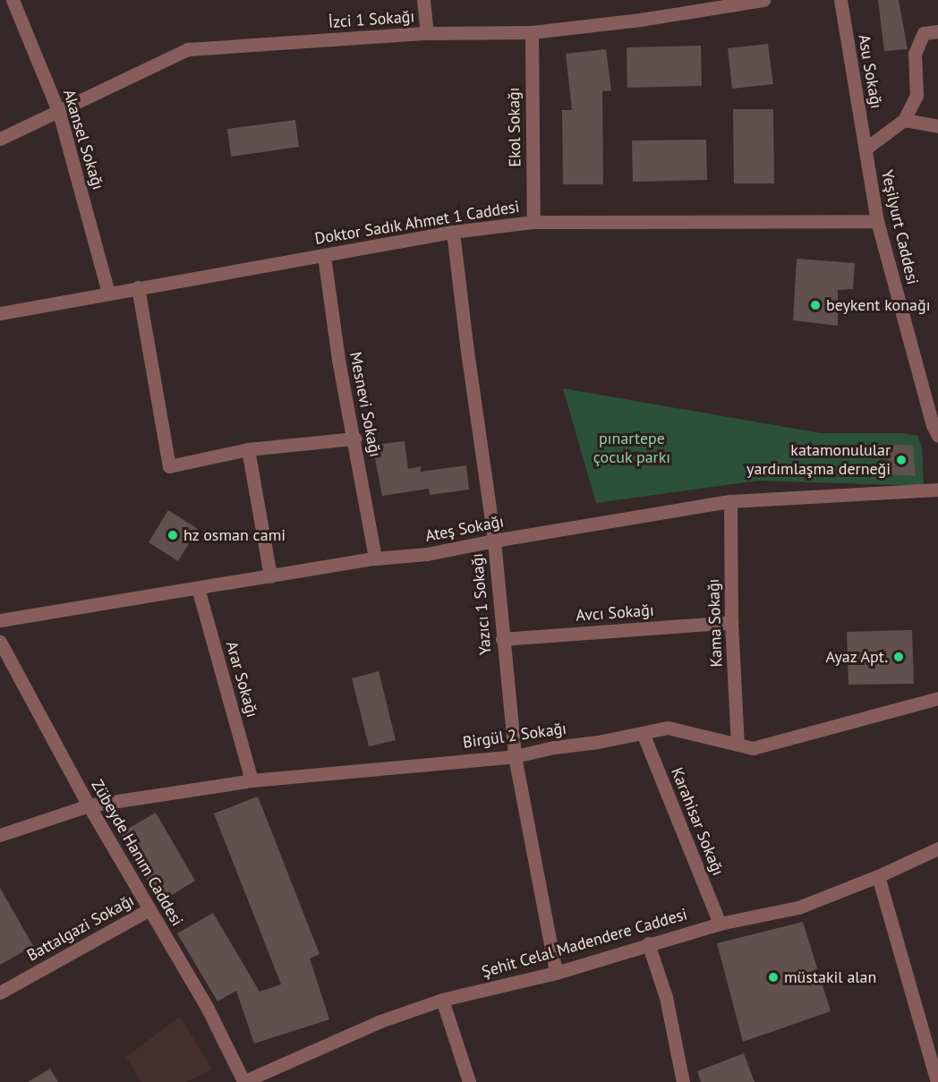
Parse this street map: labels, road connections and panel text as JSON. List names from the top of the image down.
{
  "streets": {
    "street": [
      "İzci 1 Sokağı",
      "Asu Sokağı",
      "Ekol Sokağı",
      "Akansel Sokağı",
      "Doktor Sadık Ahmet 1 Caddesi",
      "Yeşilyurt Caddesi",
      "Mesnevi Sokağı",
      "Ateş Sokağı",
      "Yazıcı 1 Sokağı",
      "Avcı Sokağı",
      "Kama Sokağı",
      "Arar Sokağı",
      "Birgül 2 Sokağı",
      "Karahisar Sokağı",
      "Zübeyde Hanım Caddesi",
      "Battalgazi Sokağı",
      "Şehit Celal Madendere Caddesi"
    ]
  },
  "crossings": [
    ["İzci 1 Sokağı", "Ekol Sokağı"],
    ["İzci 1 Sokağı", "Akansel Sokağı"],
    ["Asu Sokağı", "Yeşilyurt Caddesi"],
    ["Ekol Sokağı", "Doktor Sadık Ahmet 1 Caddesi"],
    ["Akansel Sokağı", "Doktor Sadık Ahmet 1 Caddesi"],
    ["Doktor Sadık Ahmet 1 Caddesi", "Yeşilyurt Caddesi"],
    ["Doktor Sadık Ahmet 1 Caddesi", "Mesnevi Sokağı"],
    ["Doktor Sadık Ahmet 1 Caddesi", "Yazıcı 1 Sokağı"],
    ["Mesnevi Sokağı", "Ateş Sokağı"],
    ["Ateş Sokağı", "Yazıcı 1 Sokağı"],
    ["Ateş Sokağı", "Kama Sokağı"],
    ["Ateş Sokağı", "Arar Sokağı"],
    ["Yazıcı 1 Sokağı", "Avcı Sokağı"],
    ["Yazıcı 1 Sokağı", "Birgül 2 Sokağı"],
    ["Yazıcı 1 Sokağı", "Şehit Celal Madendere Caddesi"],
    ["Avcı Sokağı", "Kama Sokağı"],
    ["Kama Sokağı", "Birgül 2 Sokağı"],
    ["Arar Sokağı", "Birgül 2 Sokağı"],
    ["Birgül 2 Sokağı", "Karahisar Sokağı"],
    ["Birgül 2 Sokağı", "Zübeyde Hanım Caddesi"],
    ["Karahisar Sokağı", "Şehit Celal Madendere Caddesi"],
    ["Zübeyde Hanım Caddesi", "Battalgazi Sokağı"],
    ["Zübeyde Hanım Caddesi", "Şehit Celal Madendere Caddesi"]
  ],
  "parks": ["pınartepe çocuk parkı"],
  "places": [
    "beykent konağı",
    "katamonulular yardımlaşma derneği",
    "hz osman cami",
    "Ayaz Apt.",
    "müstakil alan"
  ]
}
